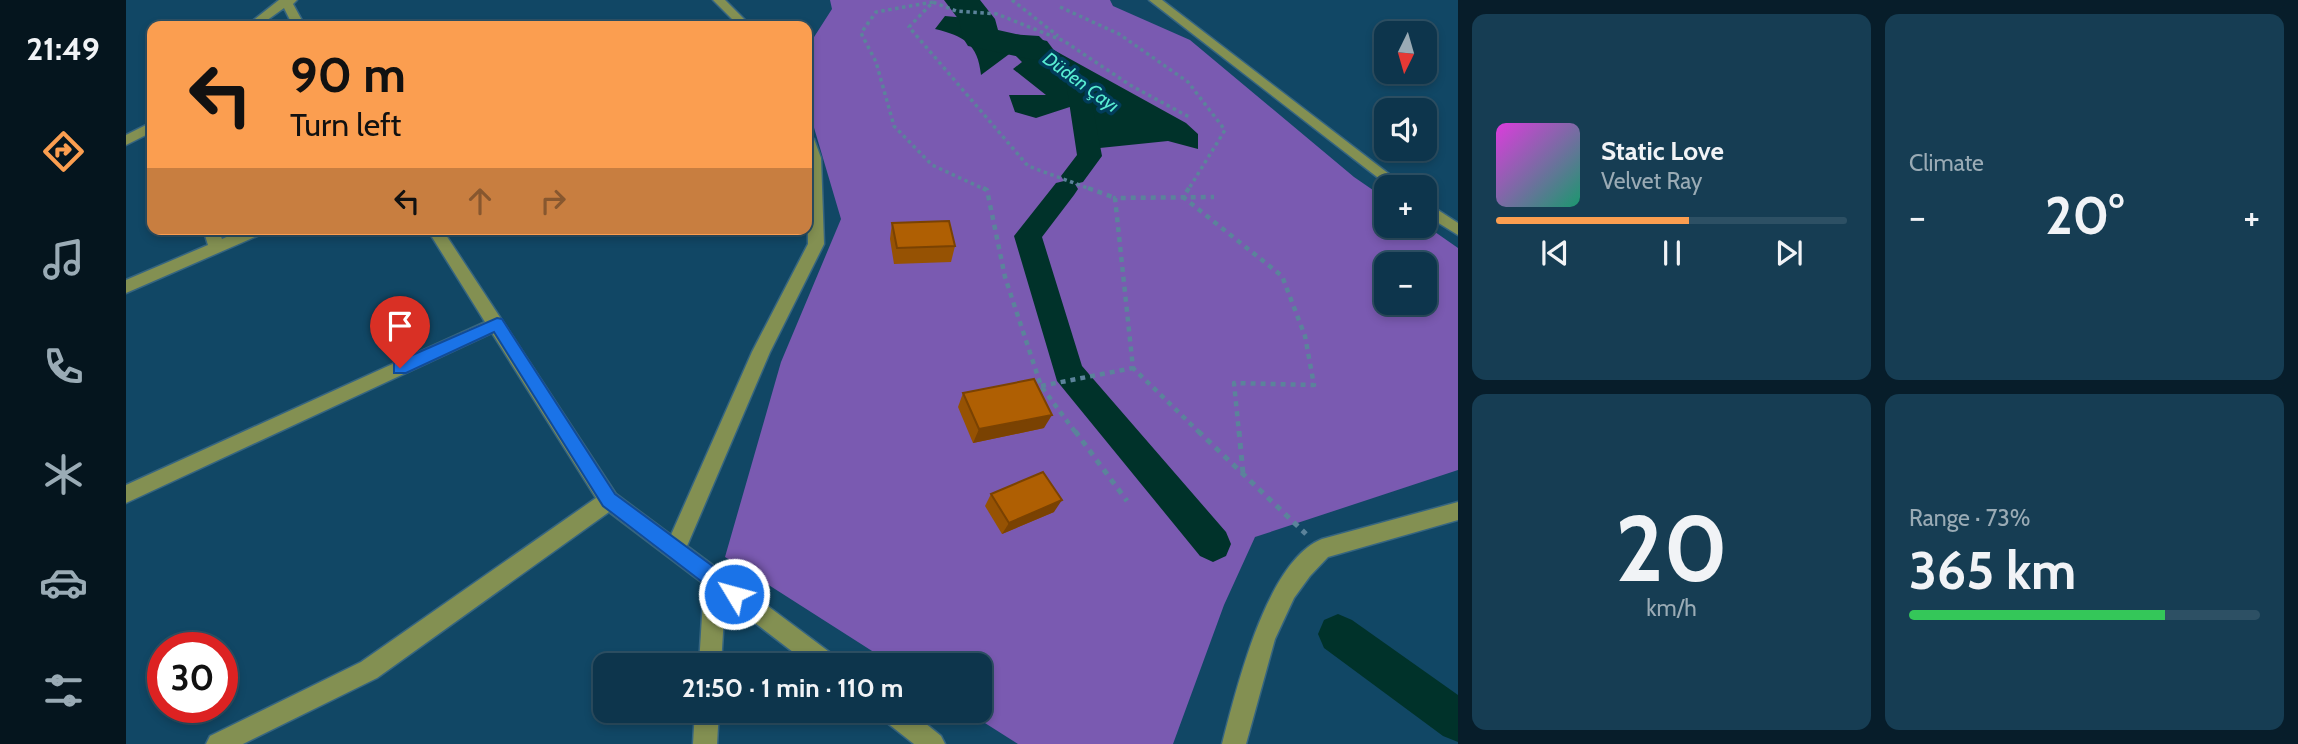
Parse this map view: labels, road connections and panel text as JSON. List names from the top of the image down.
{
  "water": ["Düden Çayı"],
  "north": "bottom",
  "page": {
    "tabs": "21:49",
    "tile": [
      "Climate",
      ["20", "km/h"],
      ["Range · 73%", "365 km"]
    ],
    "map_buttons": ["+", "−"],
    "turn": ["90 m", "Turn left"],
    "song": ["Static Love", "Velvet Ray"],
    "heat": ["−", "20°", "+"],
    "limit": "30",
    "trip": "21:50 · 1 min · 110 m"
  }
}
